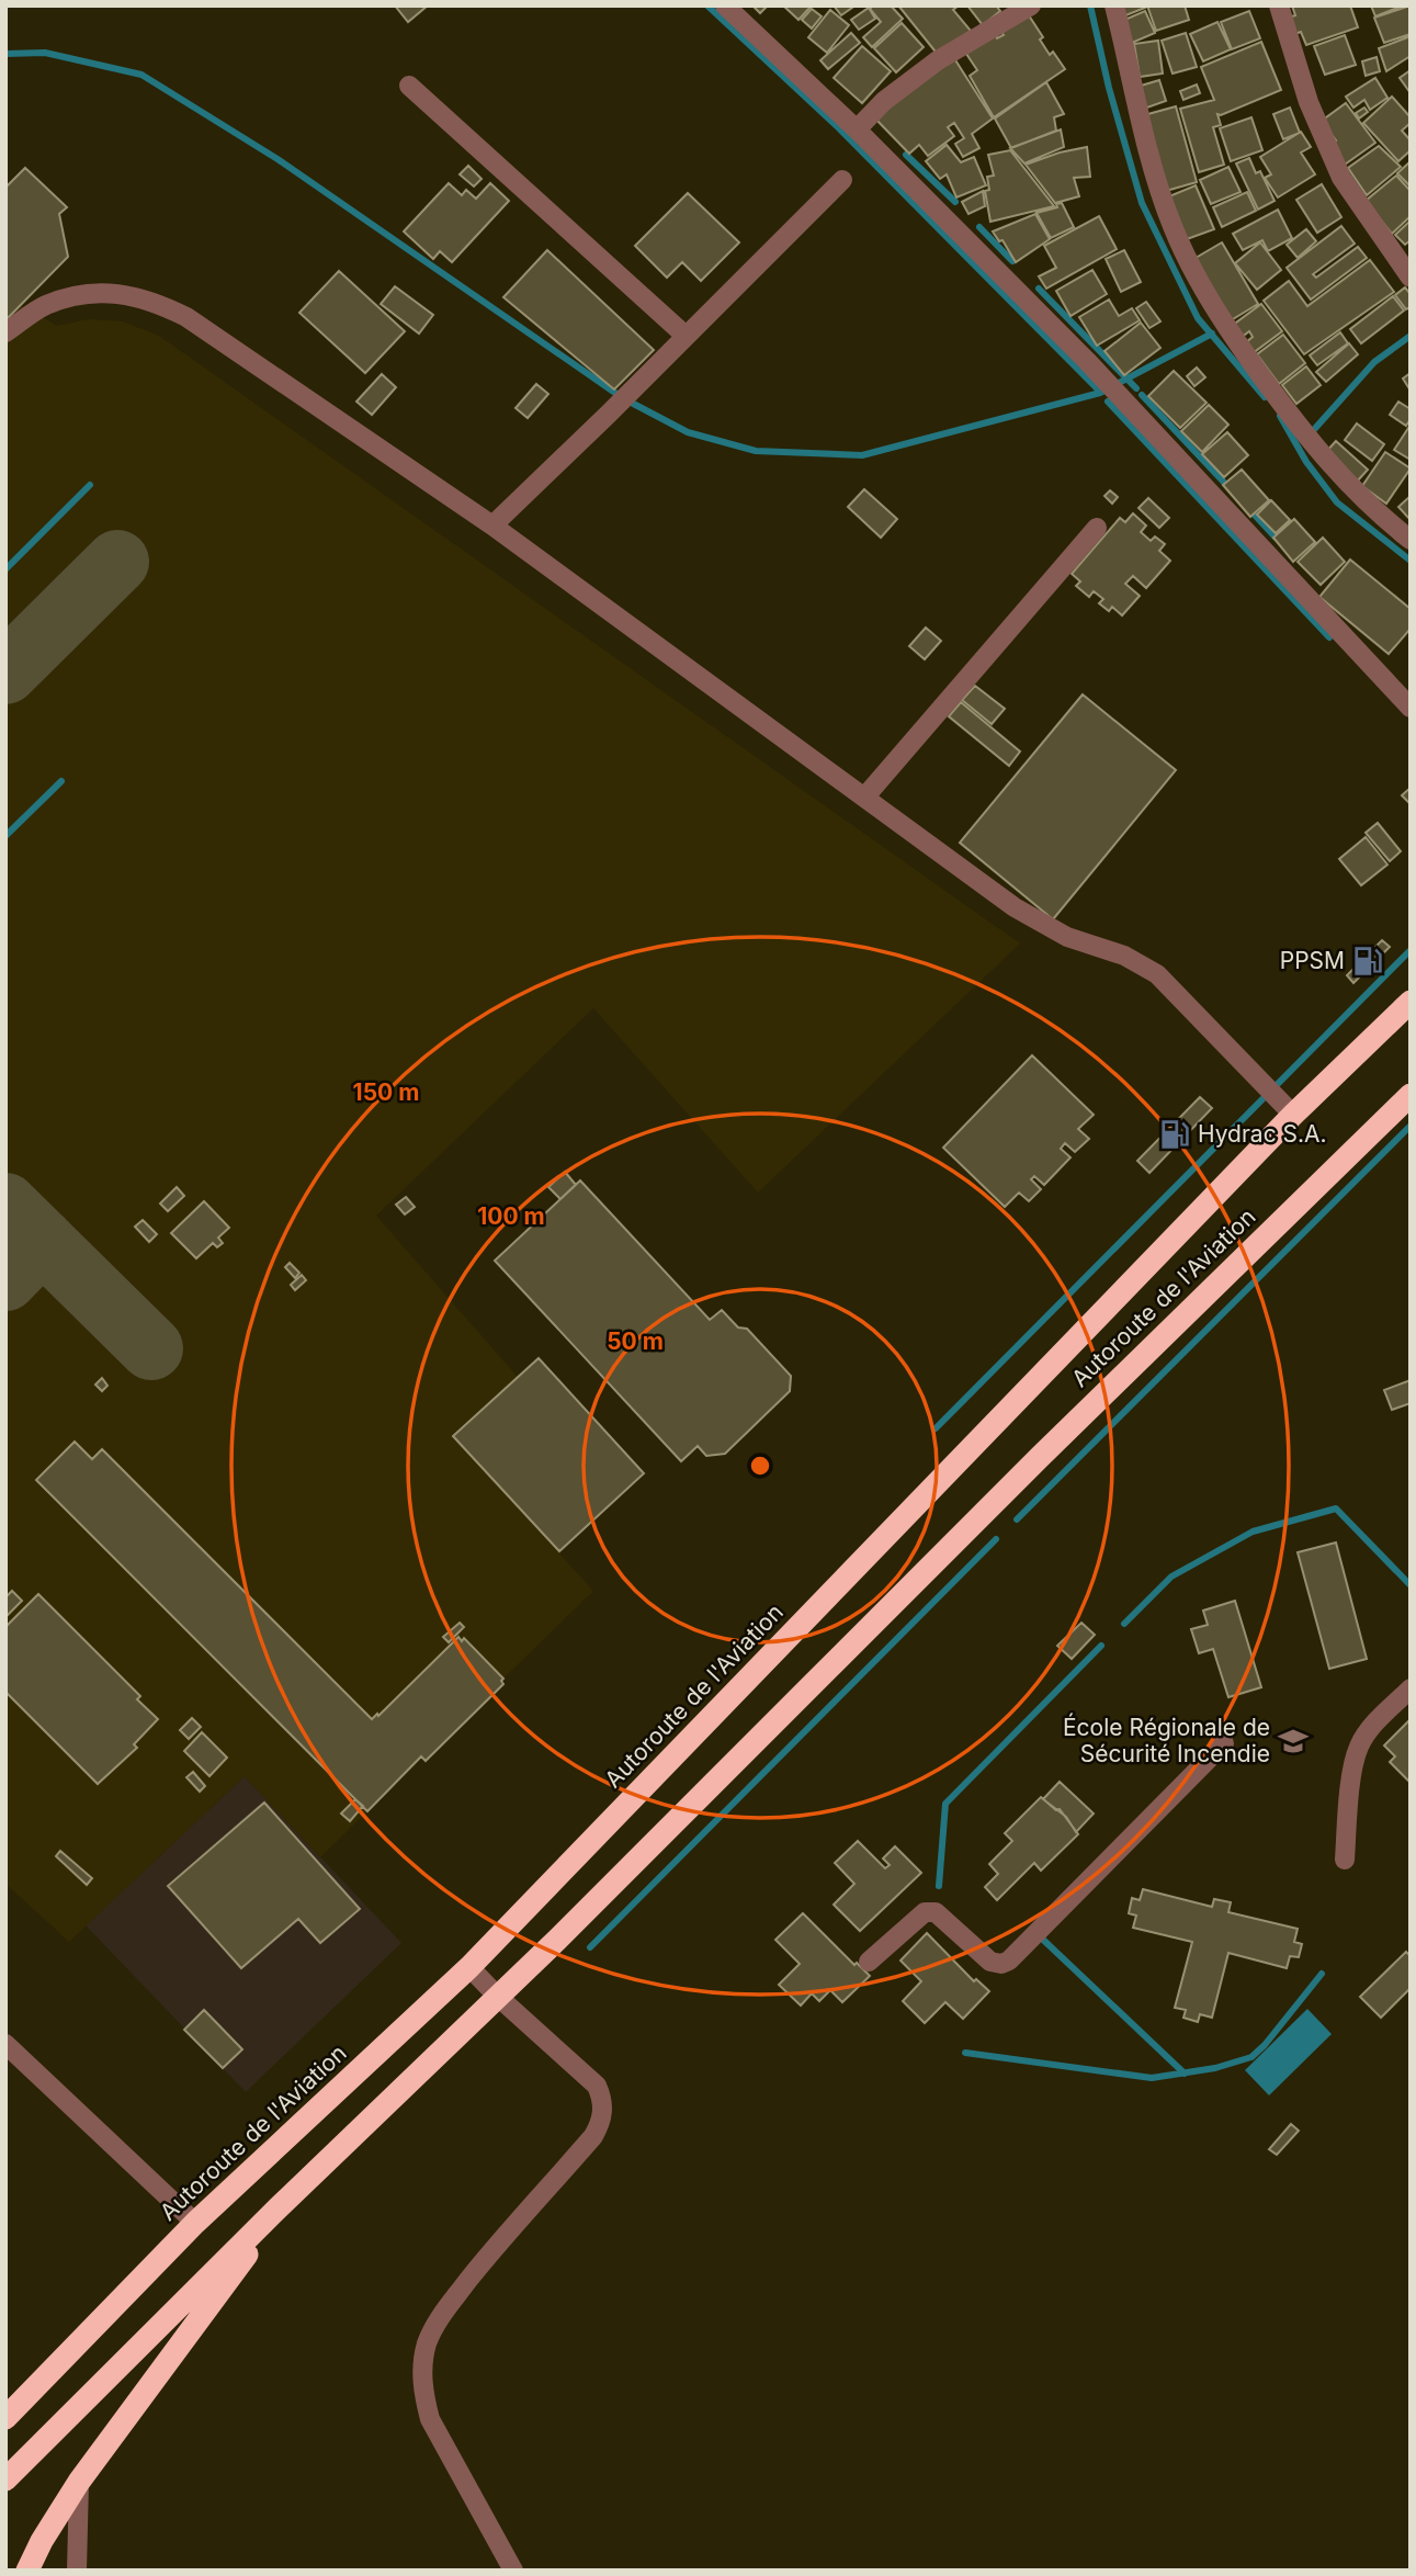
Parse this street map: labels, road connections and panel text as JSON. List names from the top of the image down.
{
  "streets": {
    "highway": ["Autoroute de l'Aviation"]
  },
  "places": {
    "fuel station": ["PPSM", "Hydrac S.A."],
    "school or university": ["École Régionale de Sécurité Incendie"]
  },
  "rings": ["150 m", "100 m", "50 m"]
}
